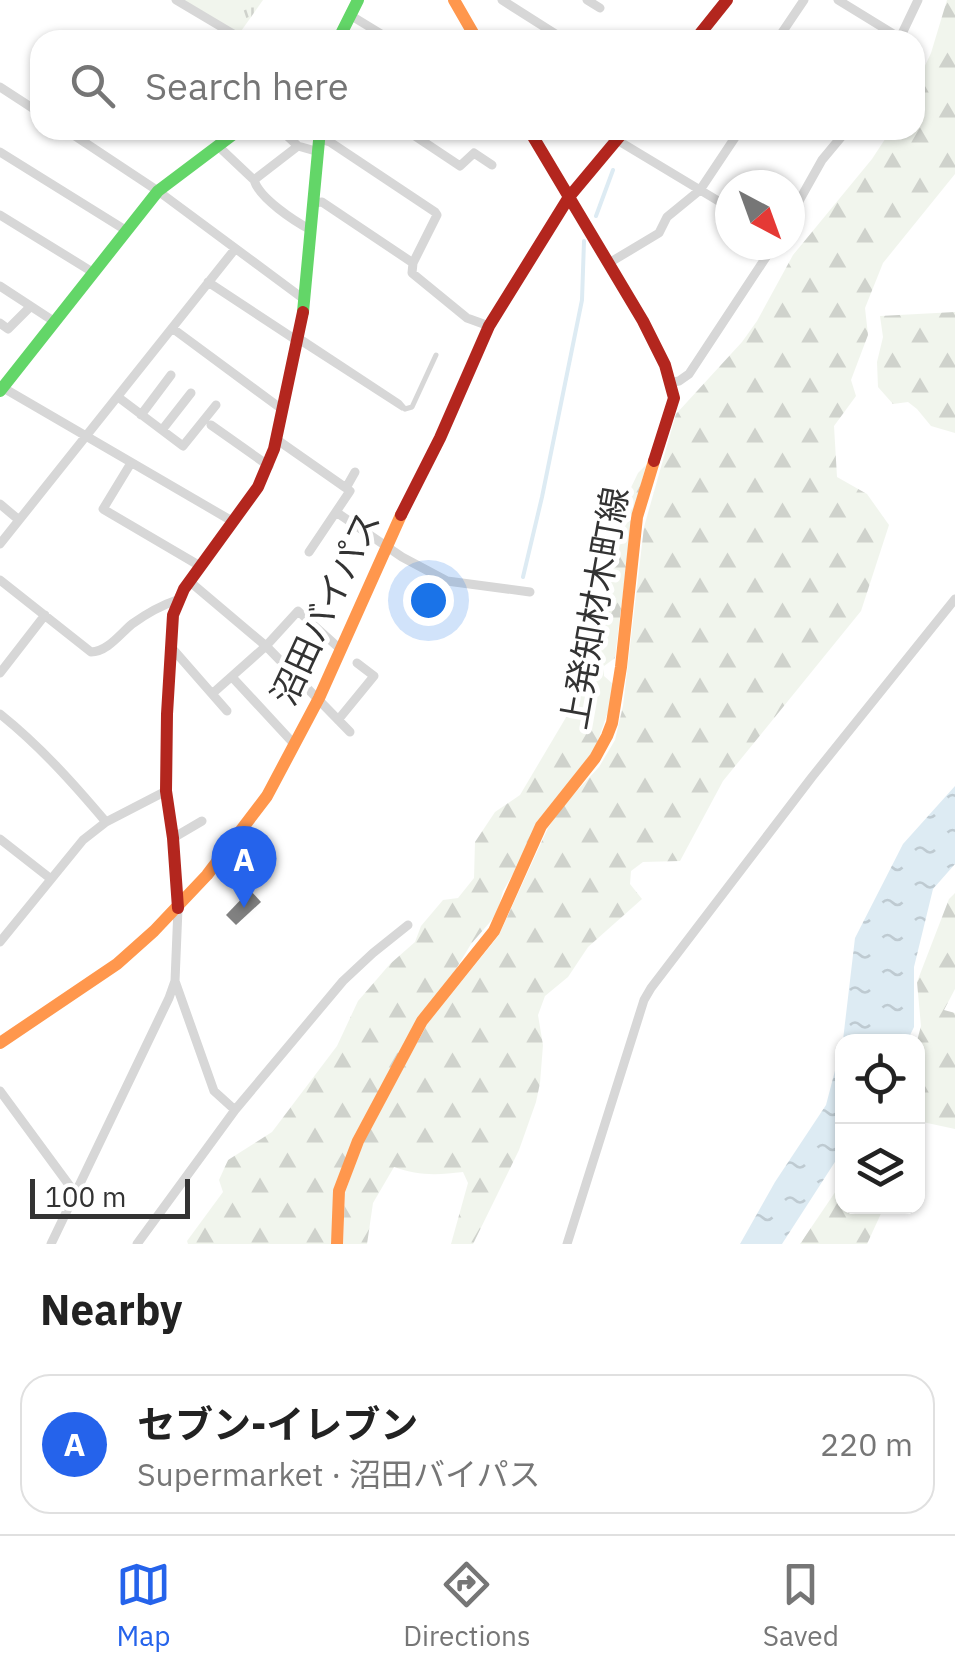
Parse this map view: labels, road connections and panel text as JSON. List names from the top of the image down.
{
  "streets": {
    "street": ["沼田バイパス", "上発知材木町線"]
  },
  "scale_bar": "100 m",
  "north": "bottom right",
  "page": {
    "search": "Search here",
    "pins": "A",
    "scale": "100 m",
    "heading": "Nearby",
    "list": [
      {
        "mark": "A",
        "name": "セブン-イレブン",
        "note": "Supermarket · 沼田バイパス",
        "value": "220 m"
      }
    ],
    "nav": ["Map", "Directions", "Saved"]
  }
}
